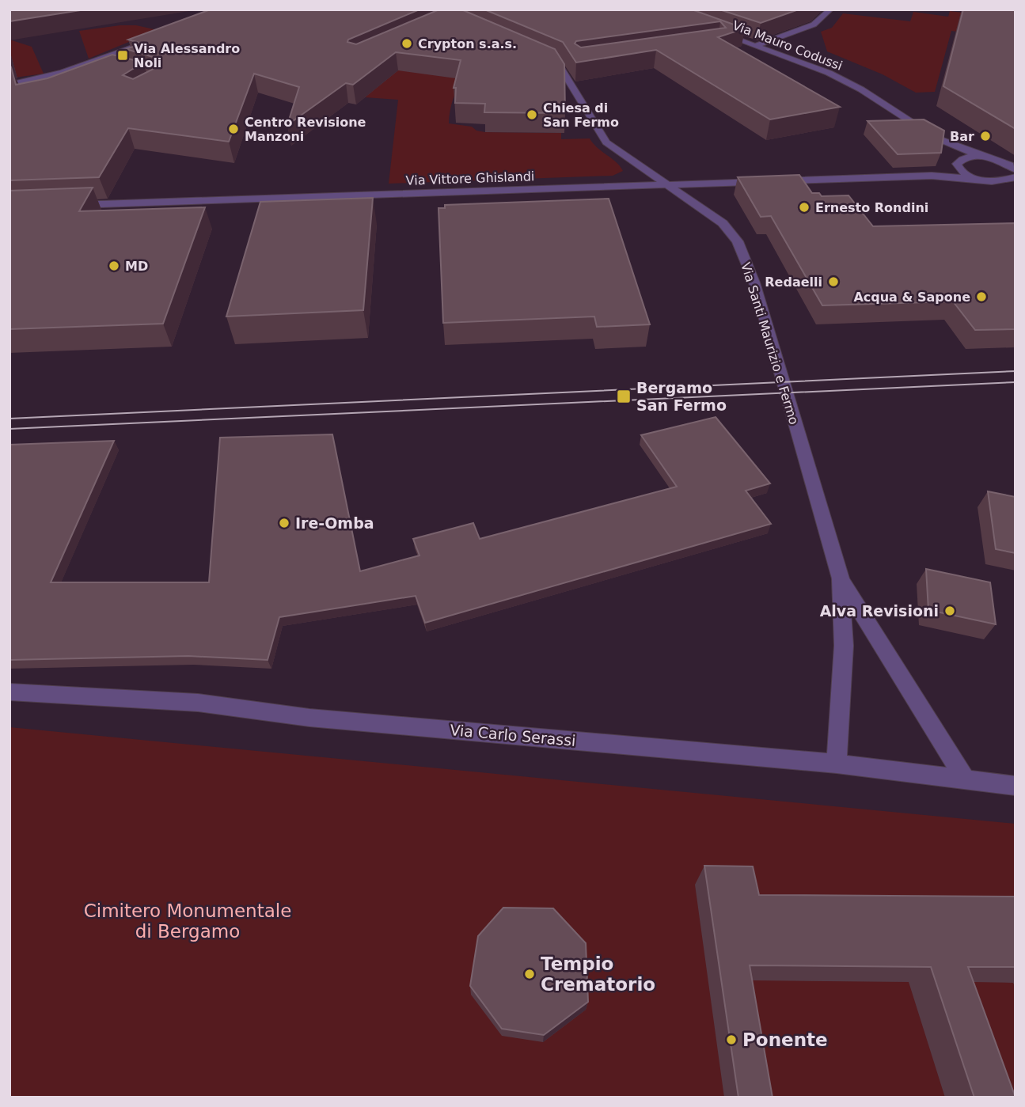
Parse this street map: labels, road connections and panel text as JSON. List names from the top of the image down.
{
  "streets": {
    "street": [
      "Via Mauro Codussi",
      "Via Vittore Ghislandi",
      "Via Santi Maurizio e Fermo",
      "Via Carlo Serassi"
    ]
  },
  "crossings": [
    ["Via Mauro Codussi", "Via Vittore Ghislandi"],
    ["Via Vittore Ghislandi", "Via Santi Maurizio e Fermo"],
    ["Via Santi Maurizio e Fermo", "Via Carlo Serassi"]
  ],
  "parks": ["Cimitero Monumentale di Bergamo"],
  "places": {
    "other": [
      "Crypton s.a.s.",
      "Chiesa di San Fermo",
      "Centro Revisione Manzoni",
      "Bar",
      "Ernesto Rondini",
      "MD",
      "Redaelli",
      "Acqua & Sapone",
      "Ire-Omba",
      "Alva Revisioni",
      "Tempio Crematorio",
      "Ponente"
    ],
    "transit": ["Via Alessandro Noli", "Bergamo San Fermo"]
  }
}
